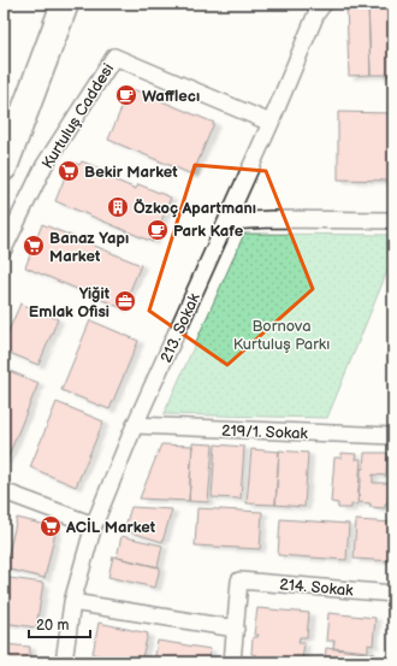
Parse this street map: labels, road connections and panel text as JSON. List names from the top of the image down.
{
  "streets": {
    "street": [
      "Kurtuluş Caddesi",
      "213. Sokak",
      "219/1. Sokak",
      "214. Sokak"
    ]
  },
  "crossings": [
    ["Kurtuluş Caddesi", "213. Sokak"],
    ["213. Sokak", "219/1. Sokak"]
  ],
  "parks": ["Bornova Kurtuluş Parkı"],
  "places": {
    "cafe": ["Wafflecı", "Park Kafe"],
    "supermarket": ["Bekir Market", "Banaz Yapı Market", "ACİL Market"],
    "building": ["Özkoç Apartmanı"],
    "office": ["Yiğit Emlak Ofisi"]
  },
  "scale_bar": "20 m"
}
